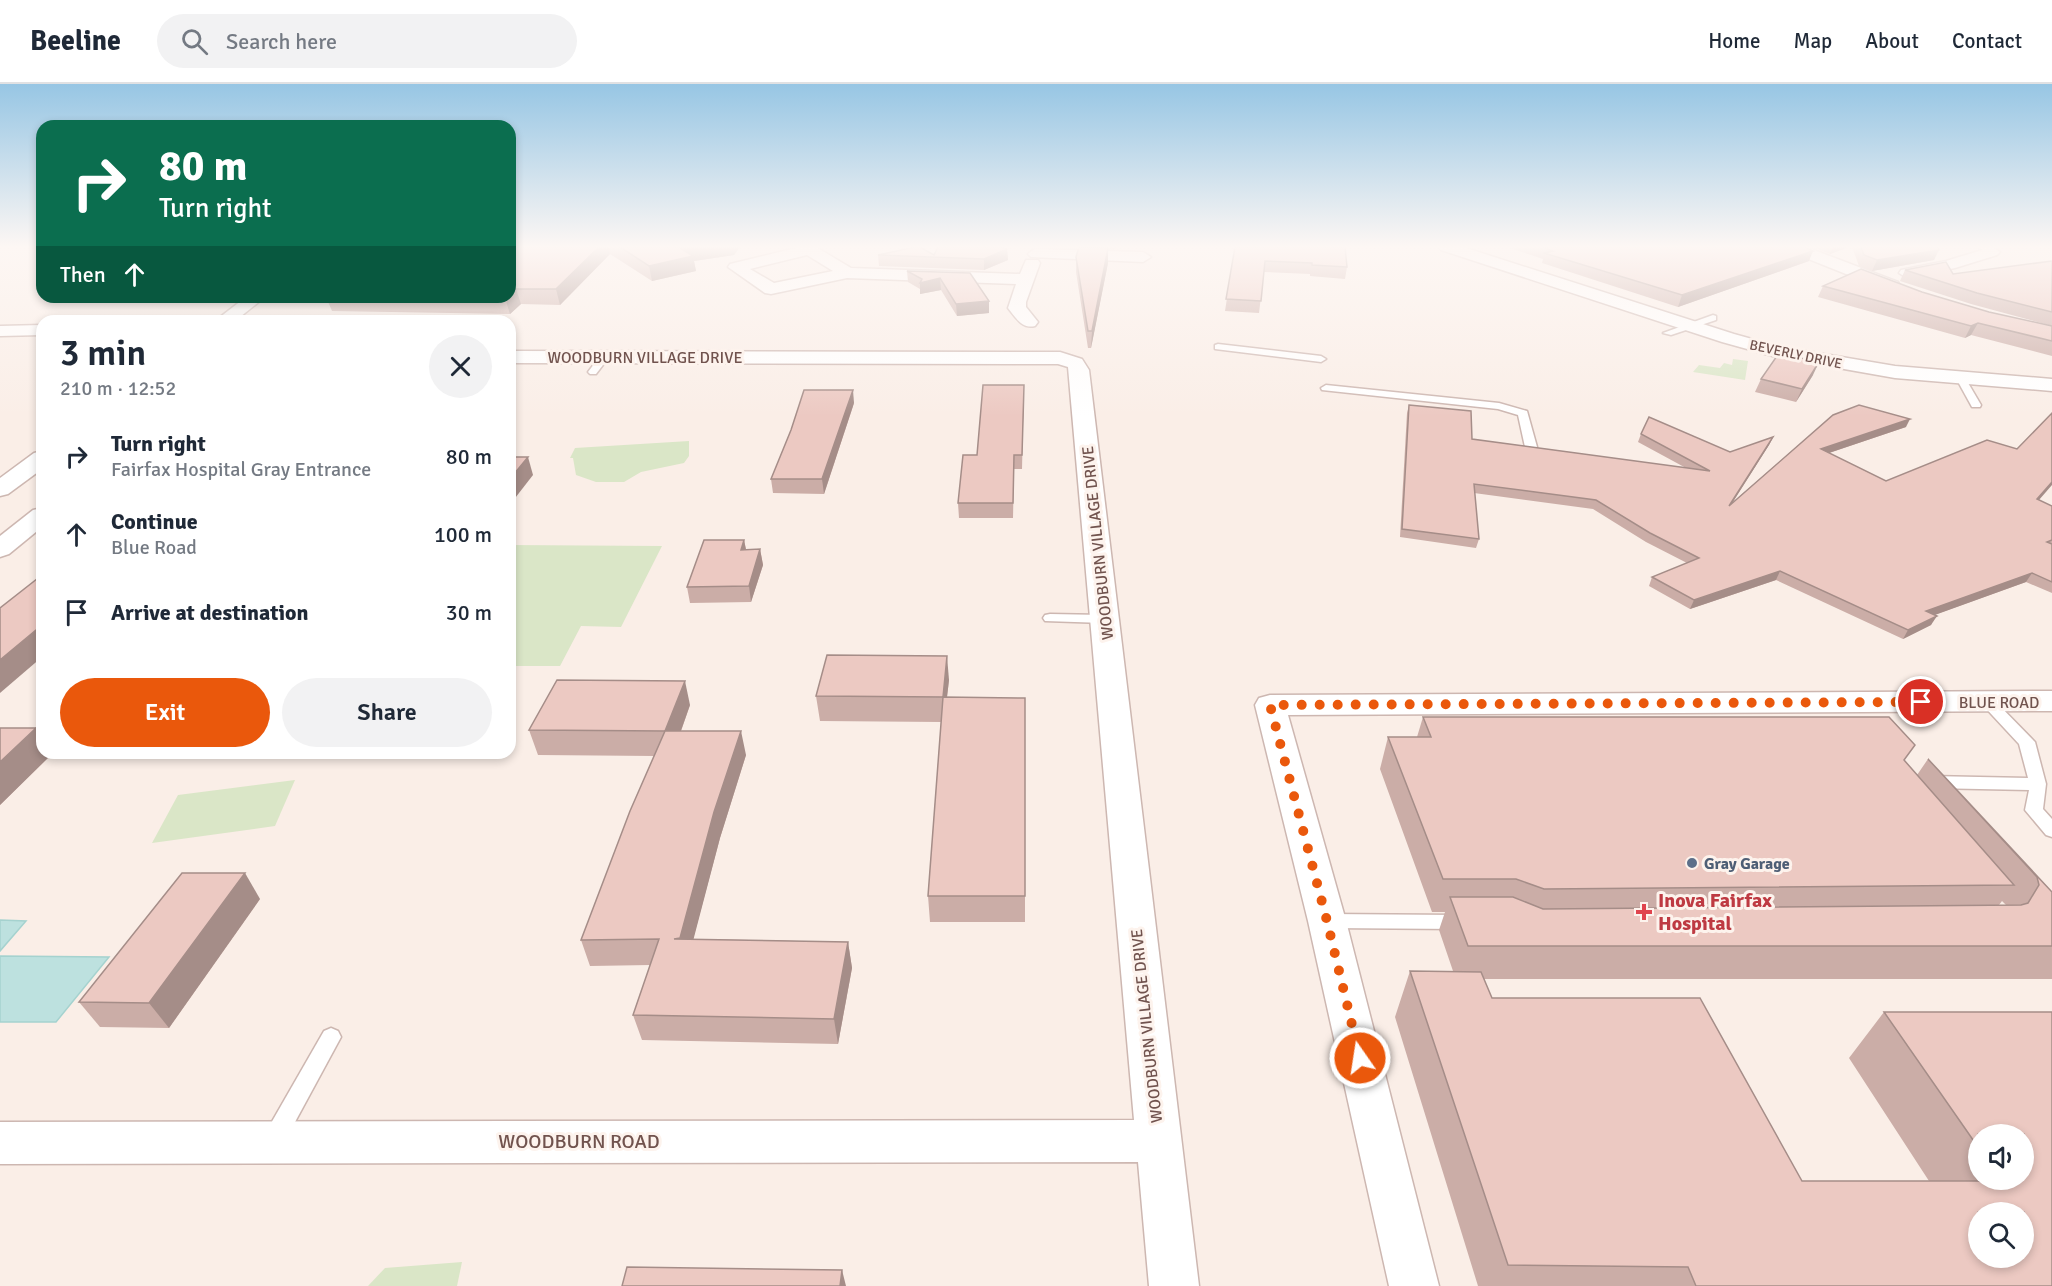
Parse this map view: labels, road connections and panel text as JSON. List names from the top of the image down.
{
  "streets": {
    "street": [
      "BEVERLY DRIVE",
      "WOODBURN VILLAGE DRIVE",
      "BLUE ROAD",
      "WOODBURN ROAD"
    ]
  },
  "crossings": [
    ["WOODBURN VILLAGE DRIVE", "WOODBURN ROAD"]
  ],
  "places": {
    "other": ["Gray Garage"],
    "health": ["Inova Fairfax Hospital"]
  },
  "page": {
    "header": "Beeline",
    "search": "Search here",
    "nav": [
      "Home",
      "Map",
      "About",
      "Contact"
    ],
    "turn": ["80 m", "Turn right"],
    "then": "Then",
    "heading": ["3 min", "210 m · 12:52"],
    "list": [
      {
        "name": "Turn right",
        "note": "Fairfax Hospital Gray Entrance",
        "value": "80 m"
      },
      {
        "name": "Continue",
        "note": "Blue Road",
        "value": "100 m"
      },
      {
        "name": "Arrive at destination",
        "value": "30 m"
      }
    ],
    "buttons": ["Exit", "Share"]
  }
}
